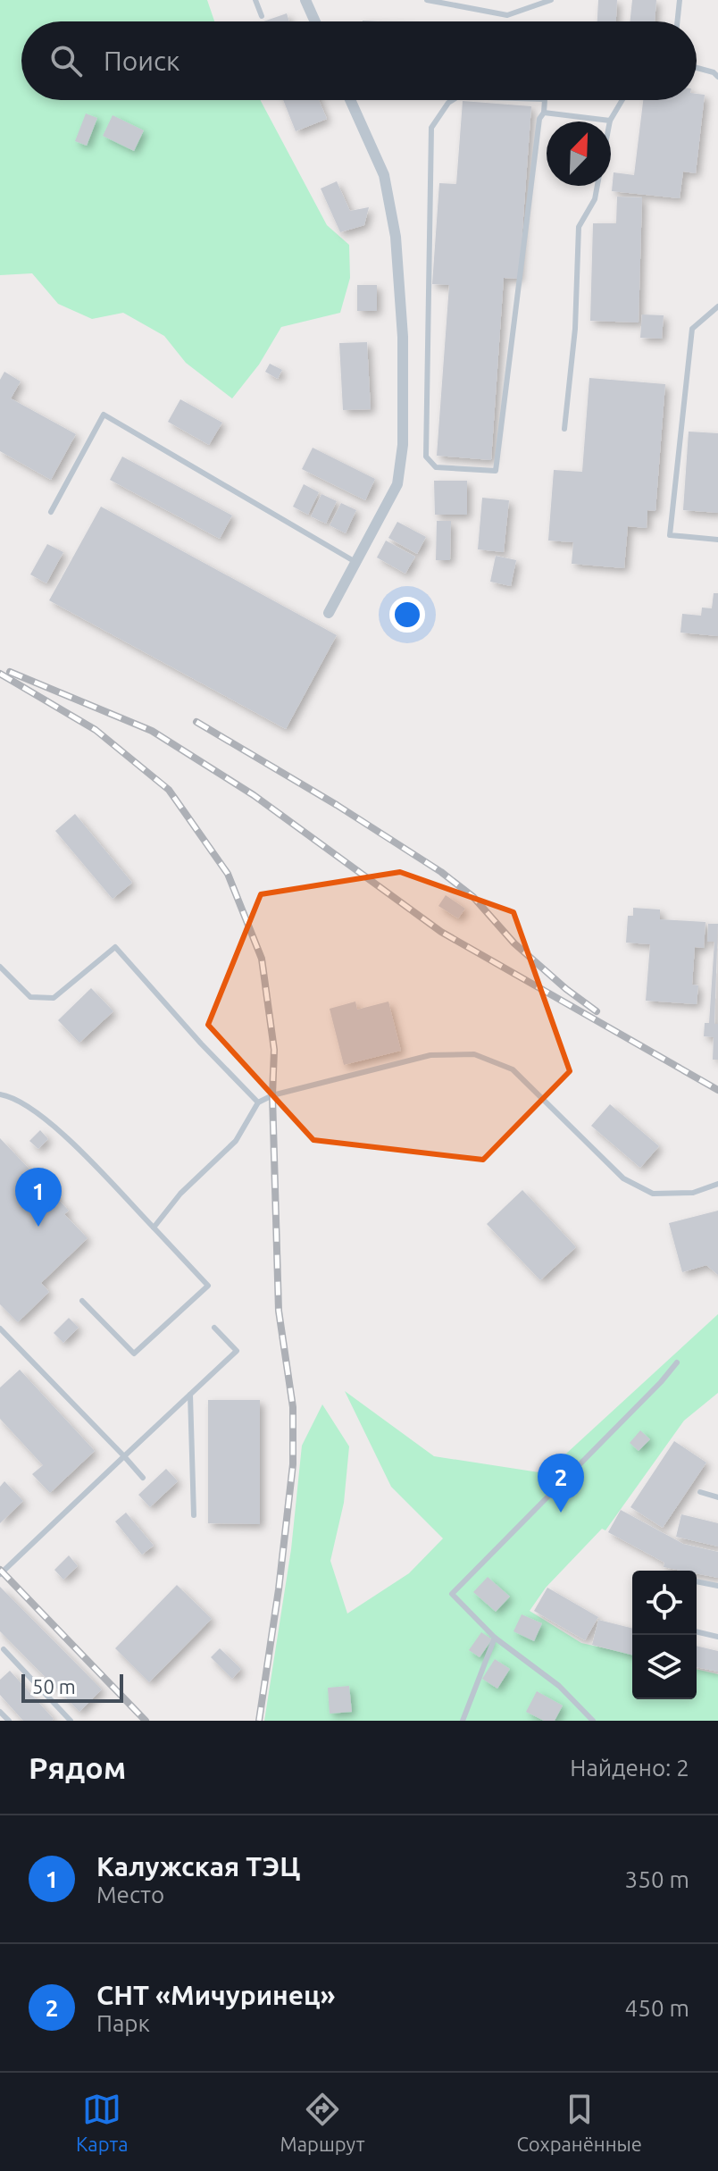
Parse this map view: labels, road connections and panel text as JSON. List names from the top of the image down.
{
  "scale_bar": "50 m",
  "north": "top right",
  "page": {
    "search": "Поиск",
    "pins": ["1", "2"],
    "scale": "50 m",
    "heading": ["Рядом", "Найдено: 2"],
    "list": [
      {
        "mark": "1",
        "name": "Калужская ТЭЦ",
        "note": "Место",
        "value": "350 m"
      },
      {
        "mark": "2",
        "name": "СНТ «Мичуринец»",
        "note": "Парк",
        "value": "450 m"
      }
    ],
    "nav": ["Карта", "Маршрут", "Сохранённые"]
  }
}
